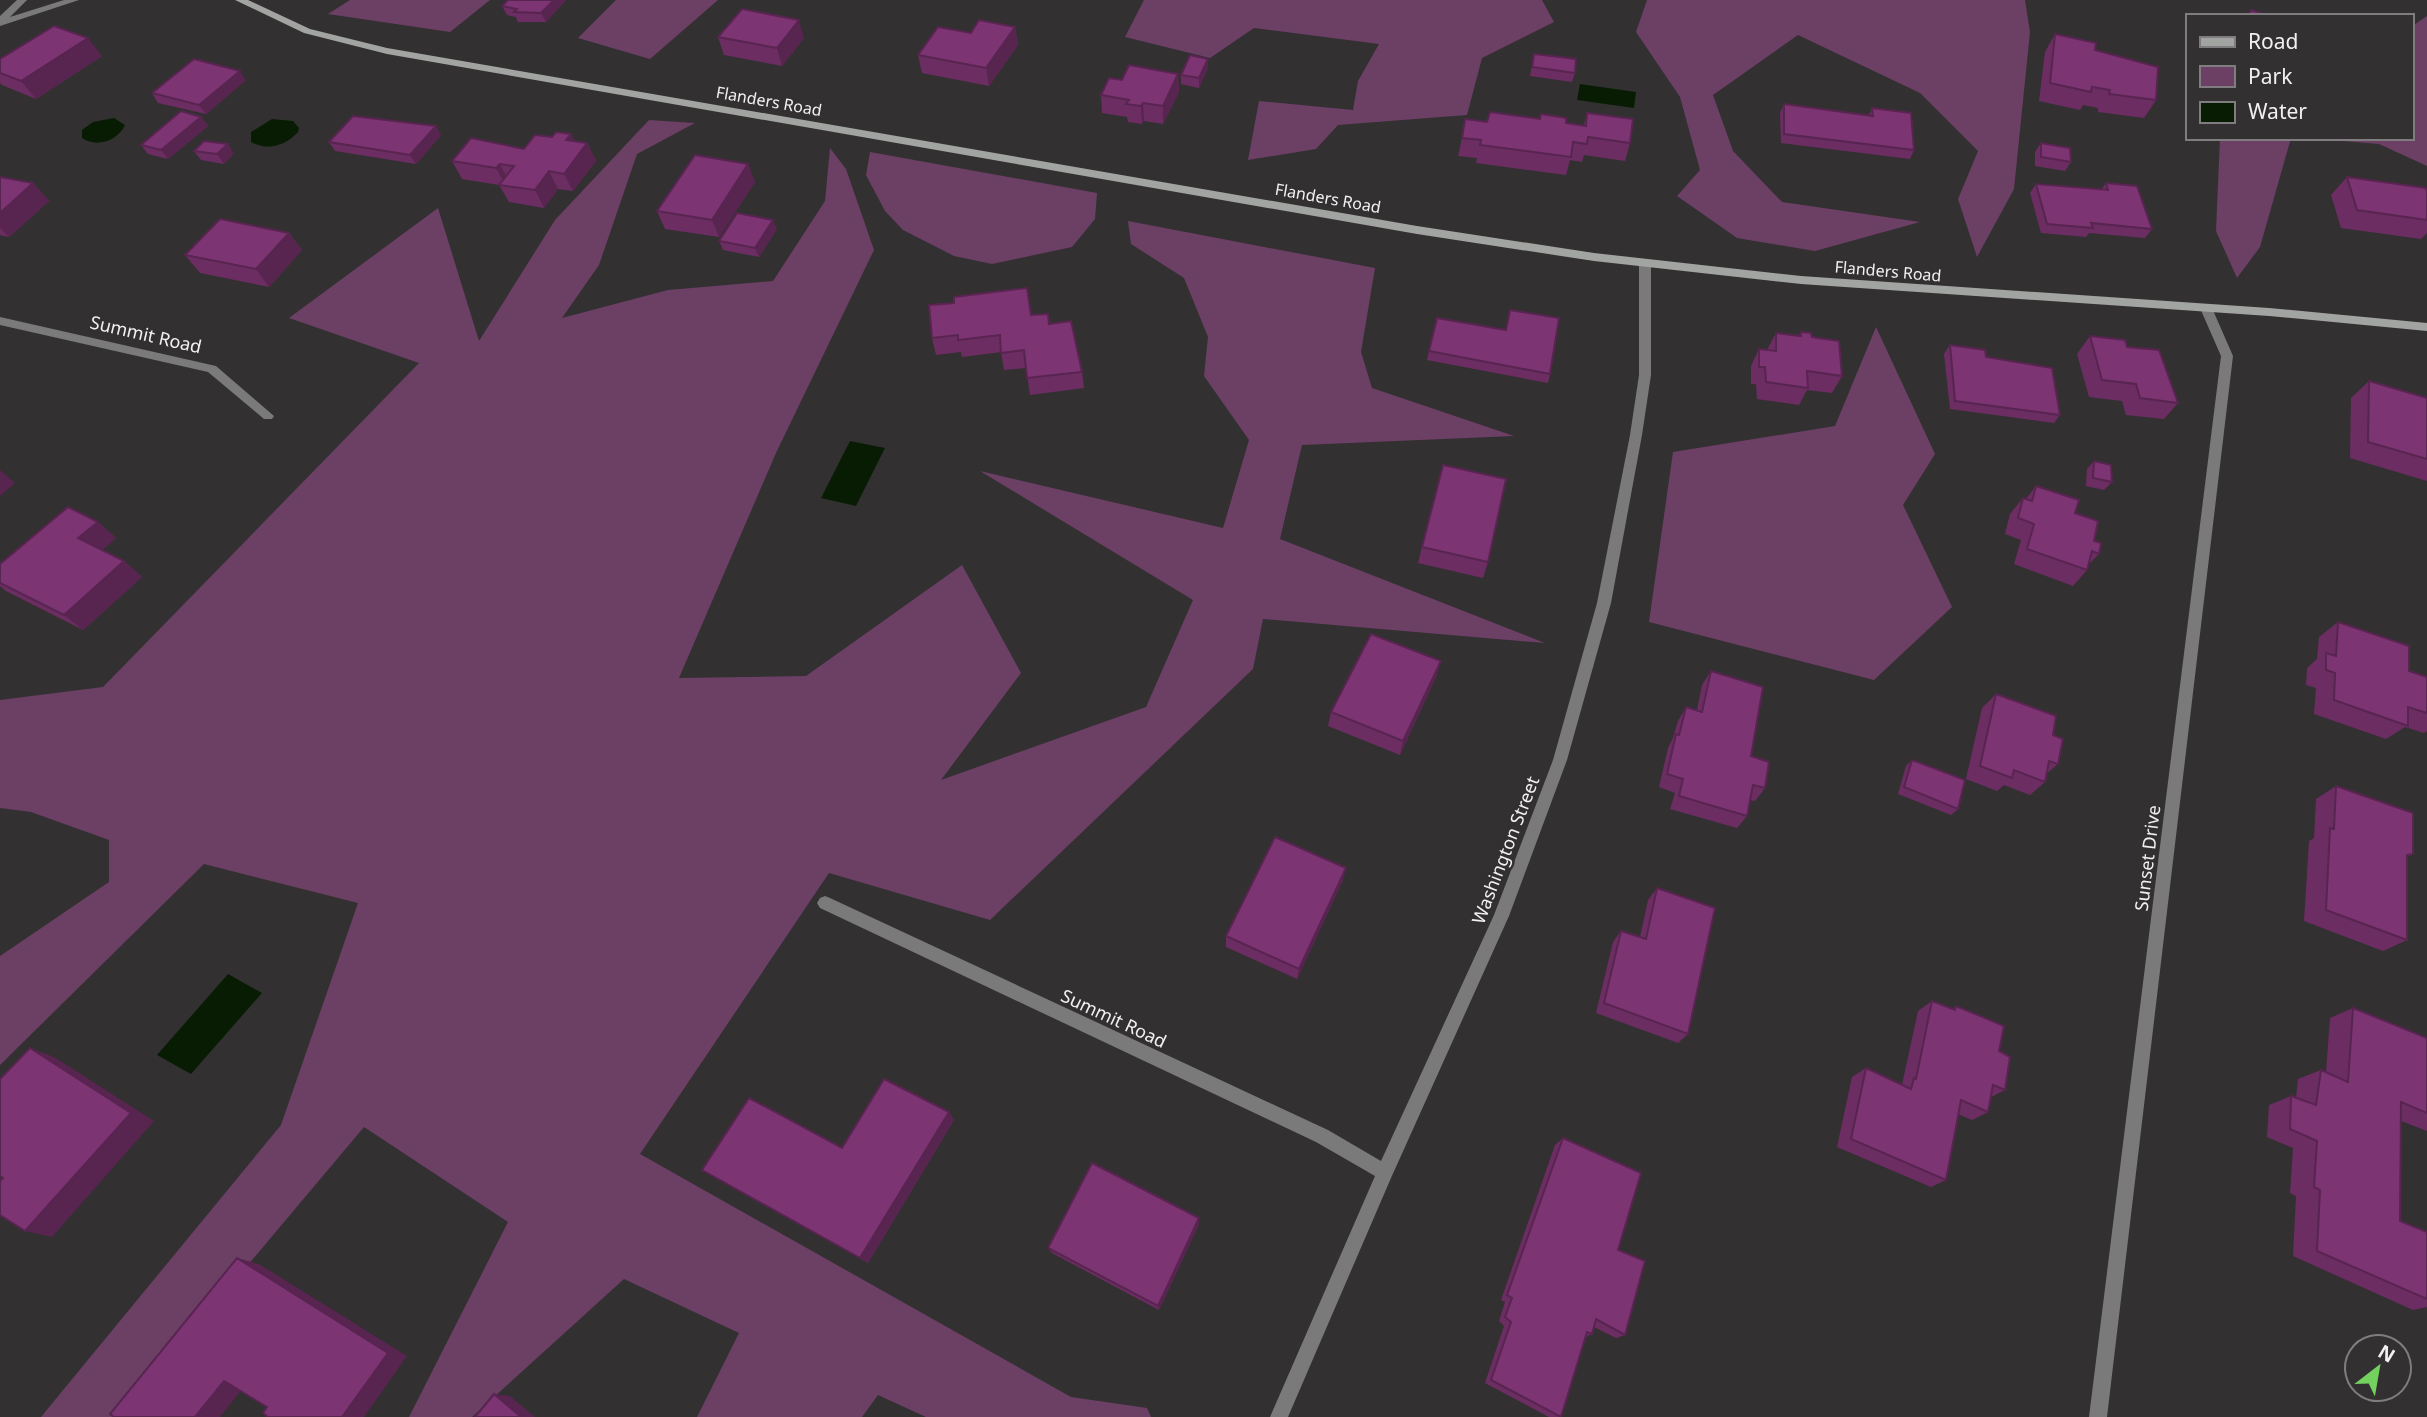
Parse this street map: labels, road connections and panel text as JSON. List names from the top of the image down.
{
  "streets": {
    "main road": ["Flanders Road"],
    "street": ["Summit Road", "Washington Street", "Sunset Drive"]
  },
  "crossings": [
    ["Flanders Road", "Washington Street"],
    ["Flanders Road", "Sunset Drive"],
    ["Summit Road", "Washington Street"]
  ],
  "legend": ["Road", "Park", "Water"],
  "north": "top right"
}
